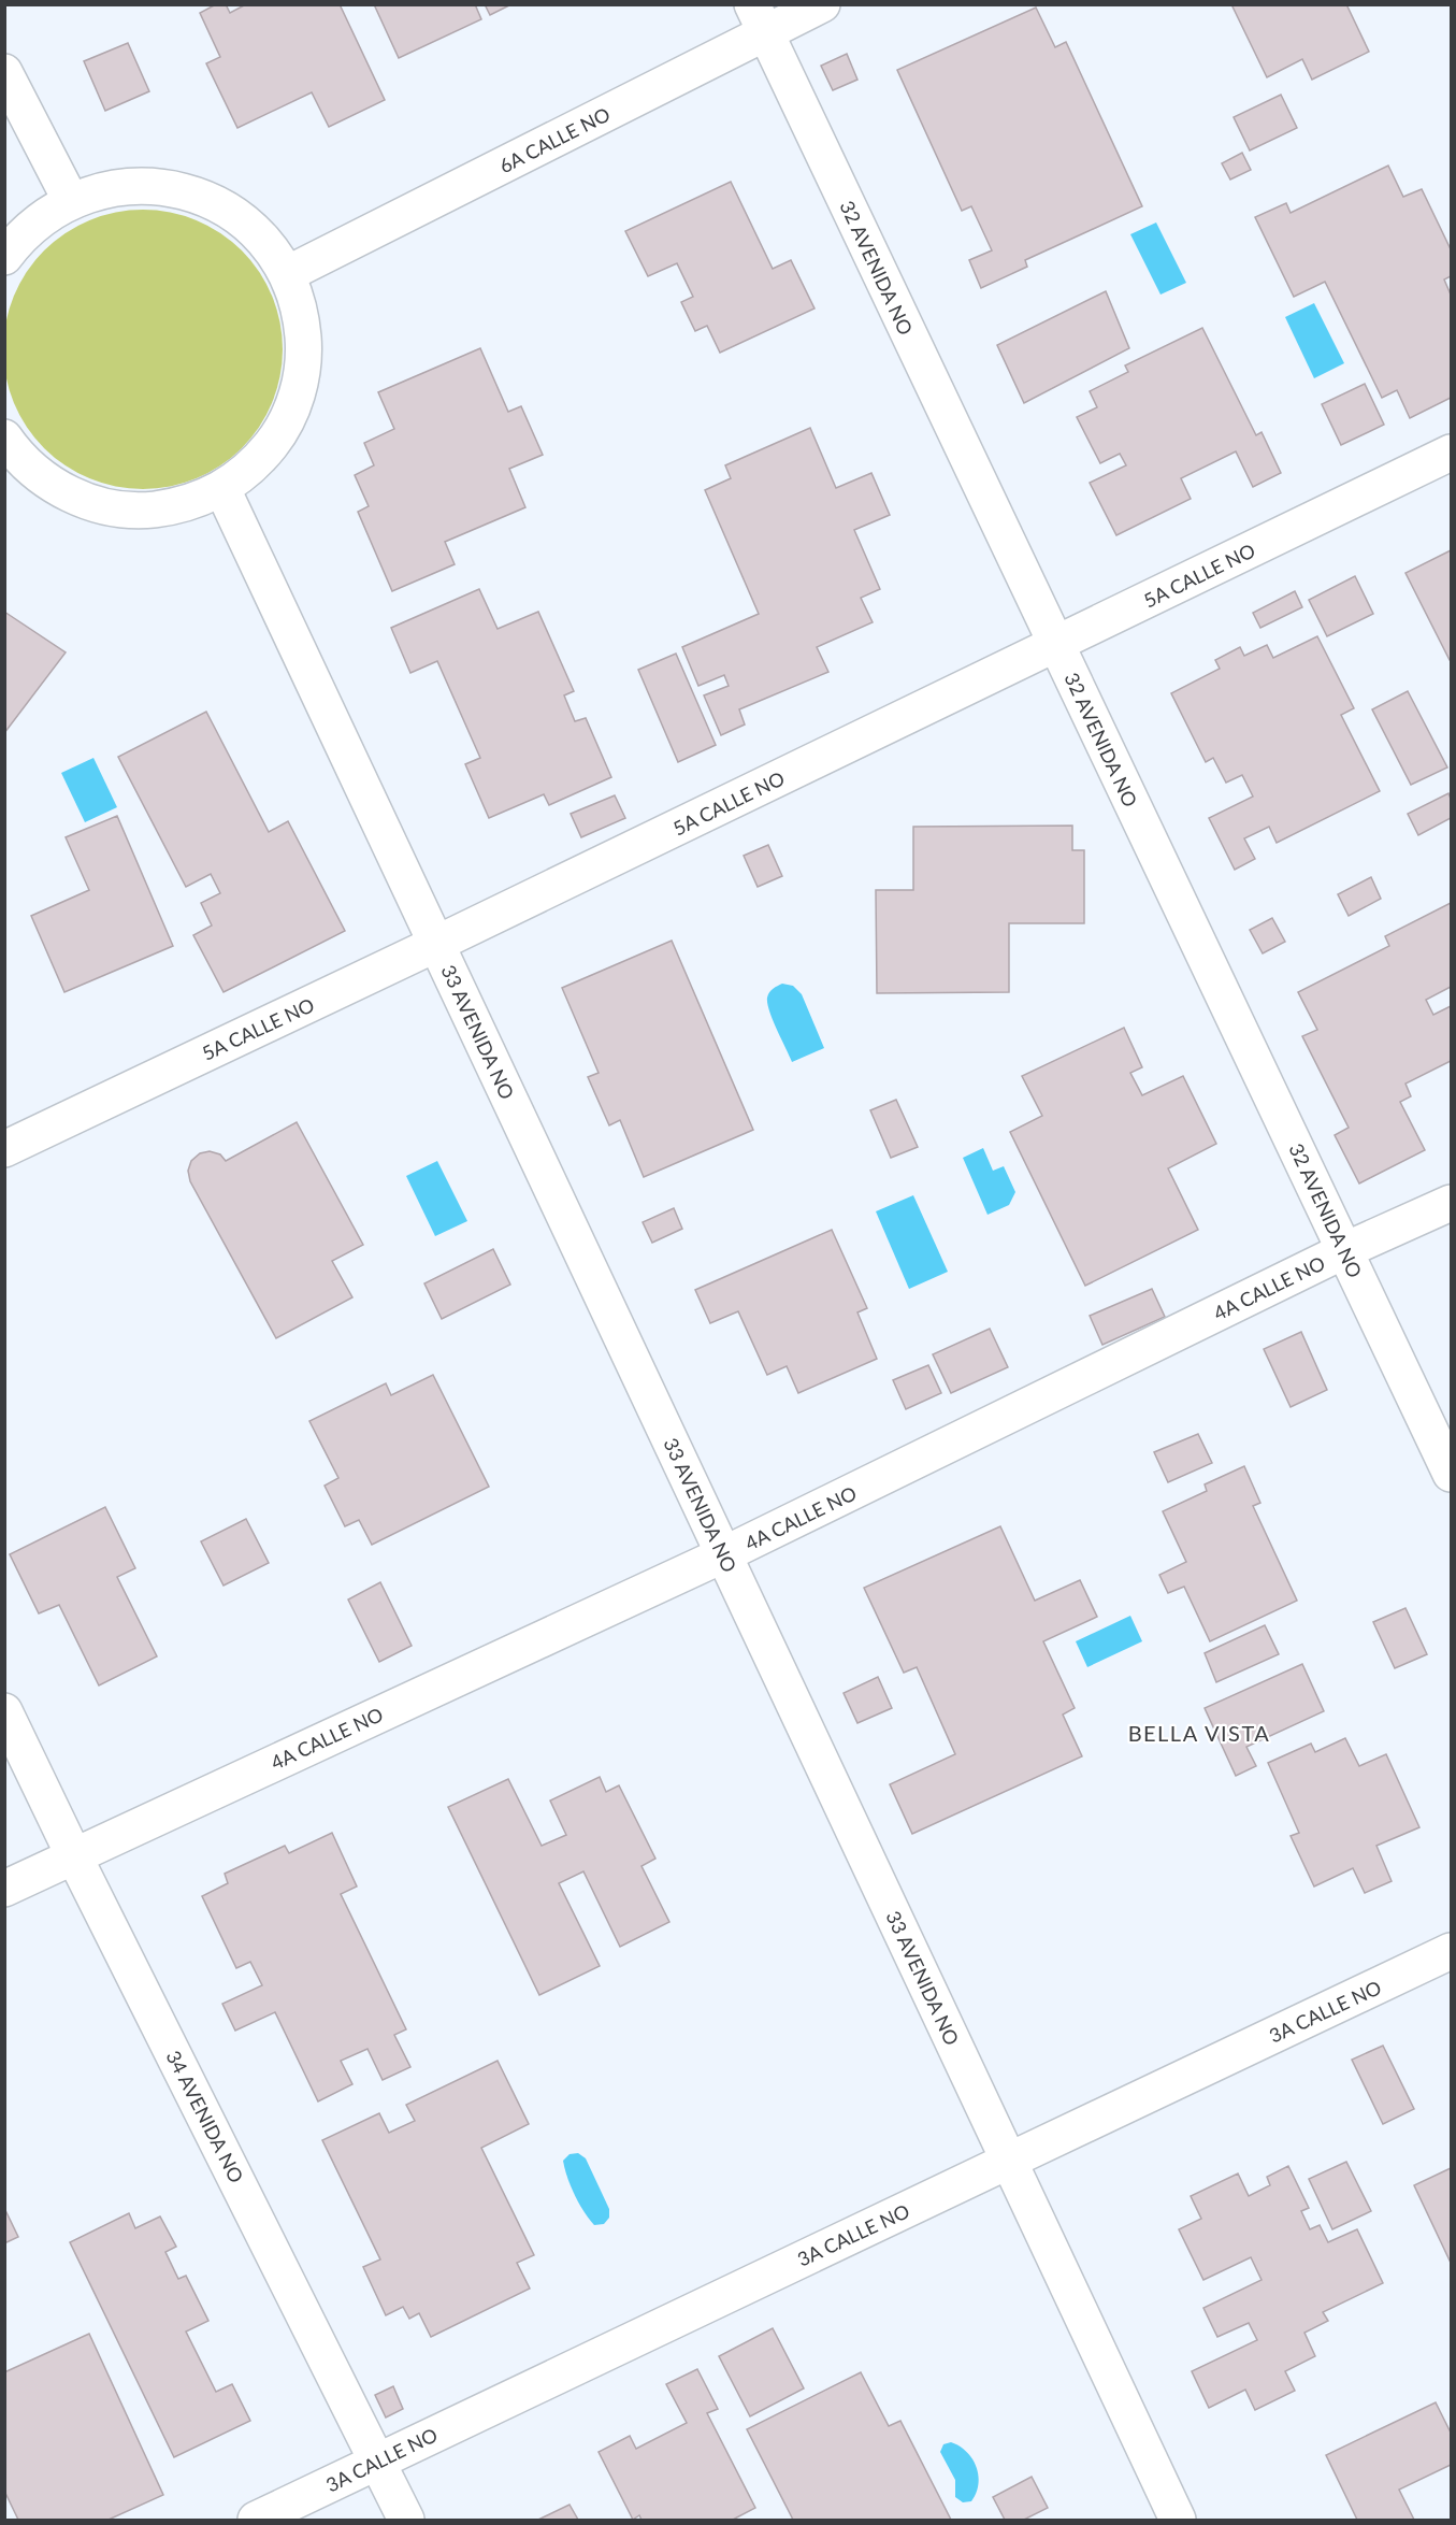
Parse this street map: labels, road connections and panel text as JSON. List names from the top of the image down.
{
  "streets": {
    "street": [
      "6A CALLE NO",
      "32 AVENIDA NO",
      "5A CALLE NO",
      "33 AVENIDA NO",
      "4A CALLE NO",
      "3A CALLE NO",
      "34 AVENIDA NO"
    ]
  },
  "crossings": [
    ["6A CALLE NO", "32 AVENIDA NO"],
    ["32 AVENIDA NO", "5A CALLE NO"],
    ["32 AVENIDA NO", "4A CALLE NO"],
    ["5A CALLE NO", "33 AVENIDA NO"],
    ["33 AVENIDA NO", "4A CALLE NO"],
    ["33 AVENIDA NO", "3A CALLE NO"],
    ["4A CALLE NO", "34 AVENIDA NO"],
    ["3A CALLE NO", "34 AVENIDA NO"]
  ],
  "districts": ["BELLA VISTA"]
}
